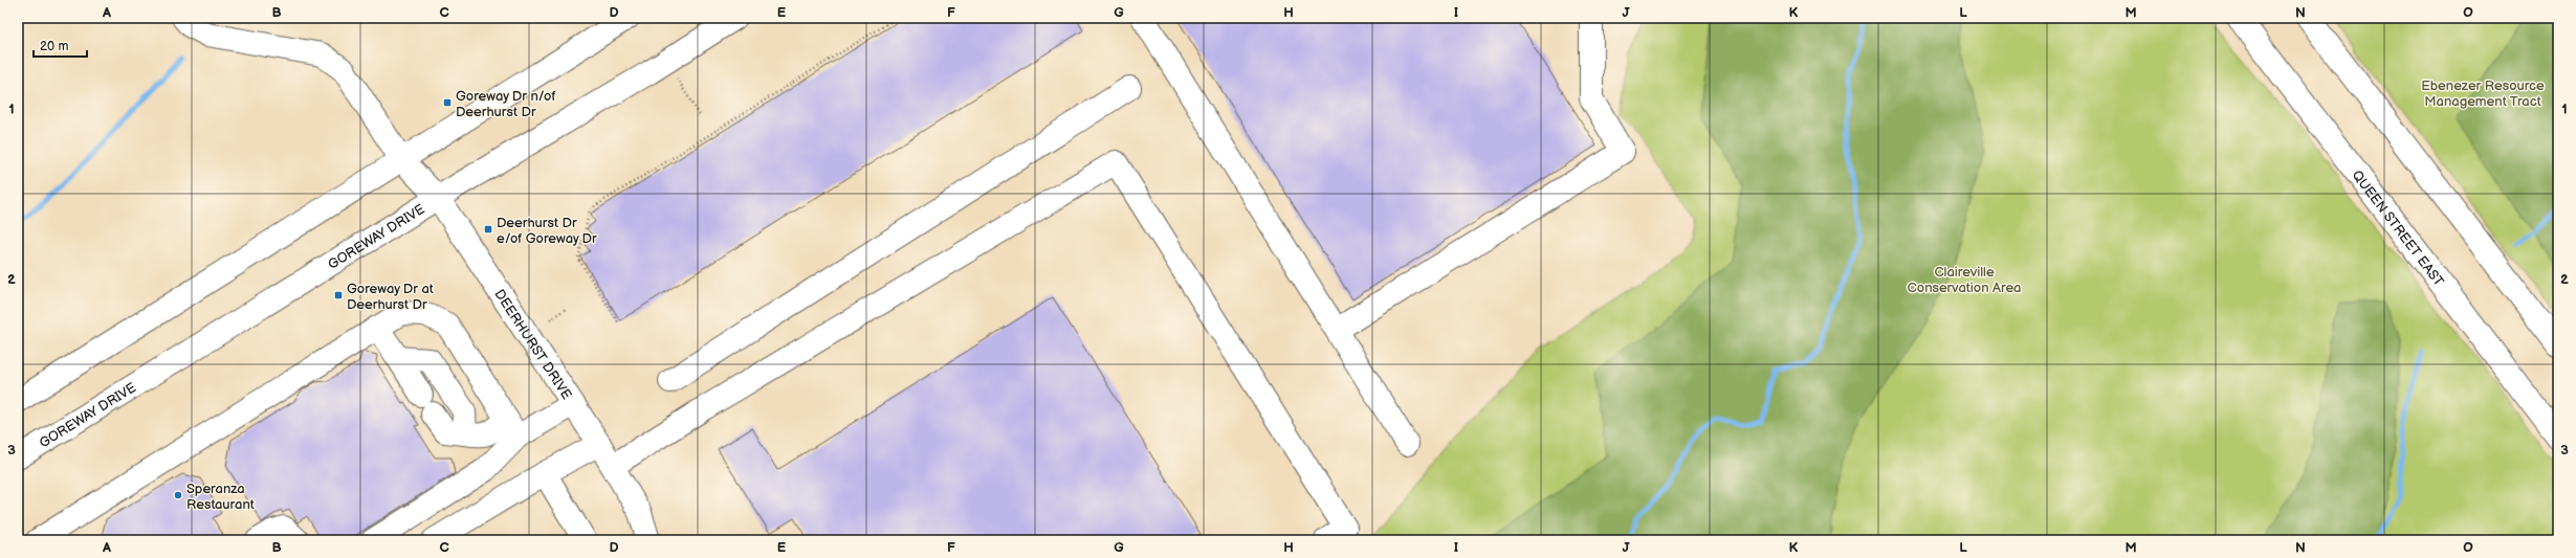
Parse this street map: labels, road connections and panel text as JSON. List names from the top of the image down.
{
  "streets": {
    "main road": ["QUEEN STREET EAST", "GOREWAY DRIVE", "DEERHURST DRIVE"]
  },
  "crossings": [
    ["GOREWAY DRIVE", "DEERHURST DRIVE"]
  ],
  "parks": ["Ebenezer Resource Management Tract", "Claireville Conservation Area"],
  "places": {
    "transit": ["Goreway Dr n/of Deerhurst Dr", "Deerhurst Dr e/of Goreway Dr", "Goreway Dr at Deerhurst Dr"],
    "other": ["Speranza Restaurant"]
  },
  "scale_bar": "20 m",
  "grid": {
    "columns": [
      "A",
      "B",
      "C",
      "D",
      "E",
      "F",
      "G",
      "H",
      "I",
      "J",
      "K",
      "L",
      "M",
      "N",
      "O"
    ],
    "rows": ["1", "2", "3"]
  }
}
